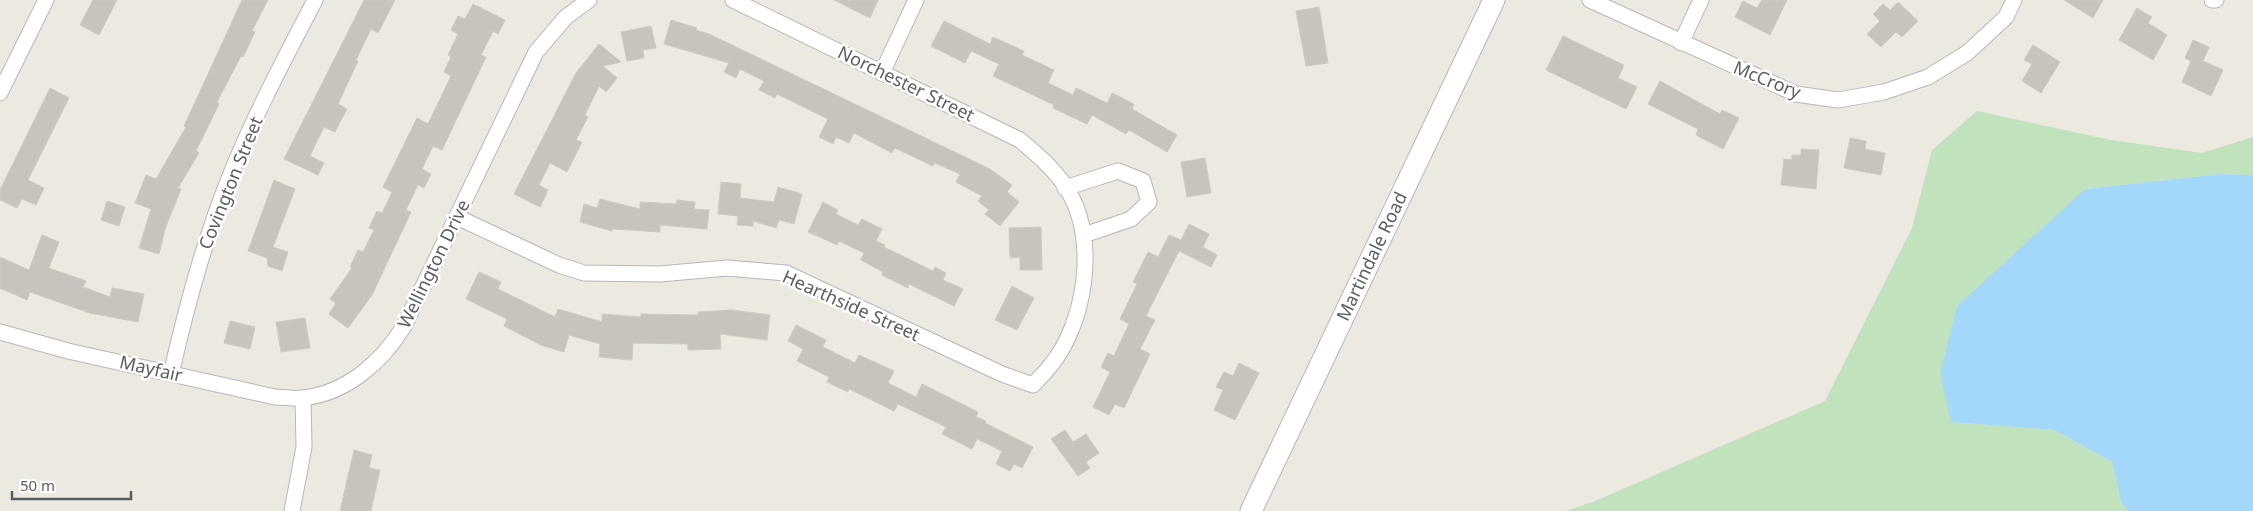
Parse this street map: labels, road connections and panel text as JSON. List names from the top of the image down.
{
  "streets": {
    "street": [
      "McCrory",
      "Norchester Street",
      "Covington Street",
      "Martindale Road",
      "Wellington Drive",
      "Hearthside Street",
      "Mayfair"
    ]
  },
  "crossings": [
    ["Norchester Street", "Hearthside Street"],
    ["Covington Street", "Mayfair"],
    ["Wellington Drive", "Hearthside Street"],
    ["Wellington Drive", "Mayfair"]
  ],
  "scale_bar": "50 m"
}
